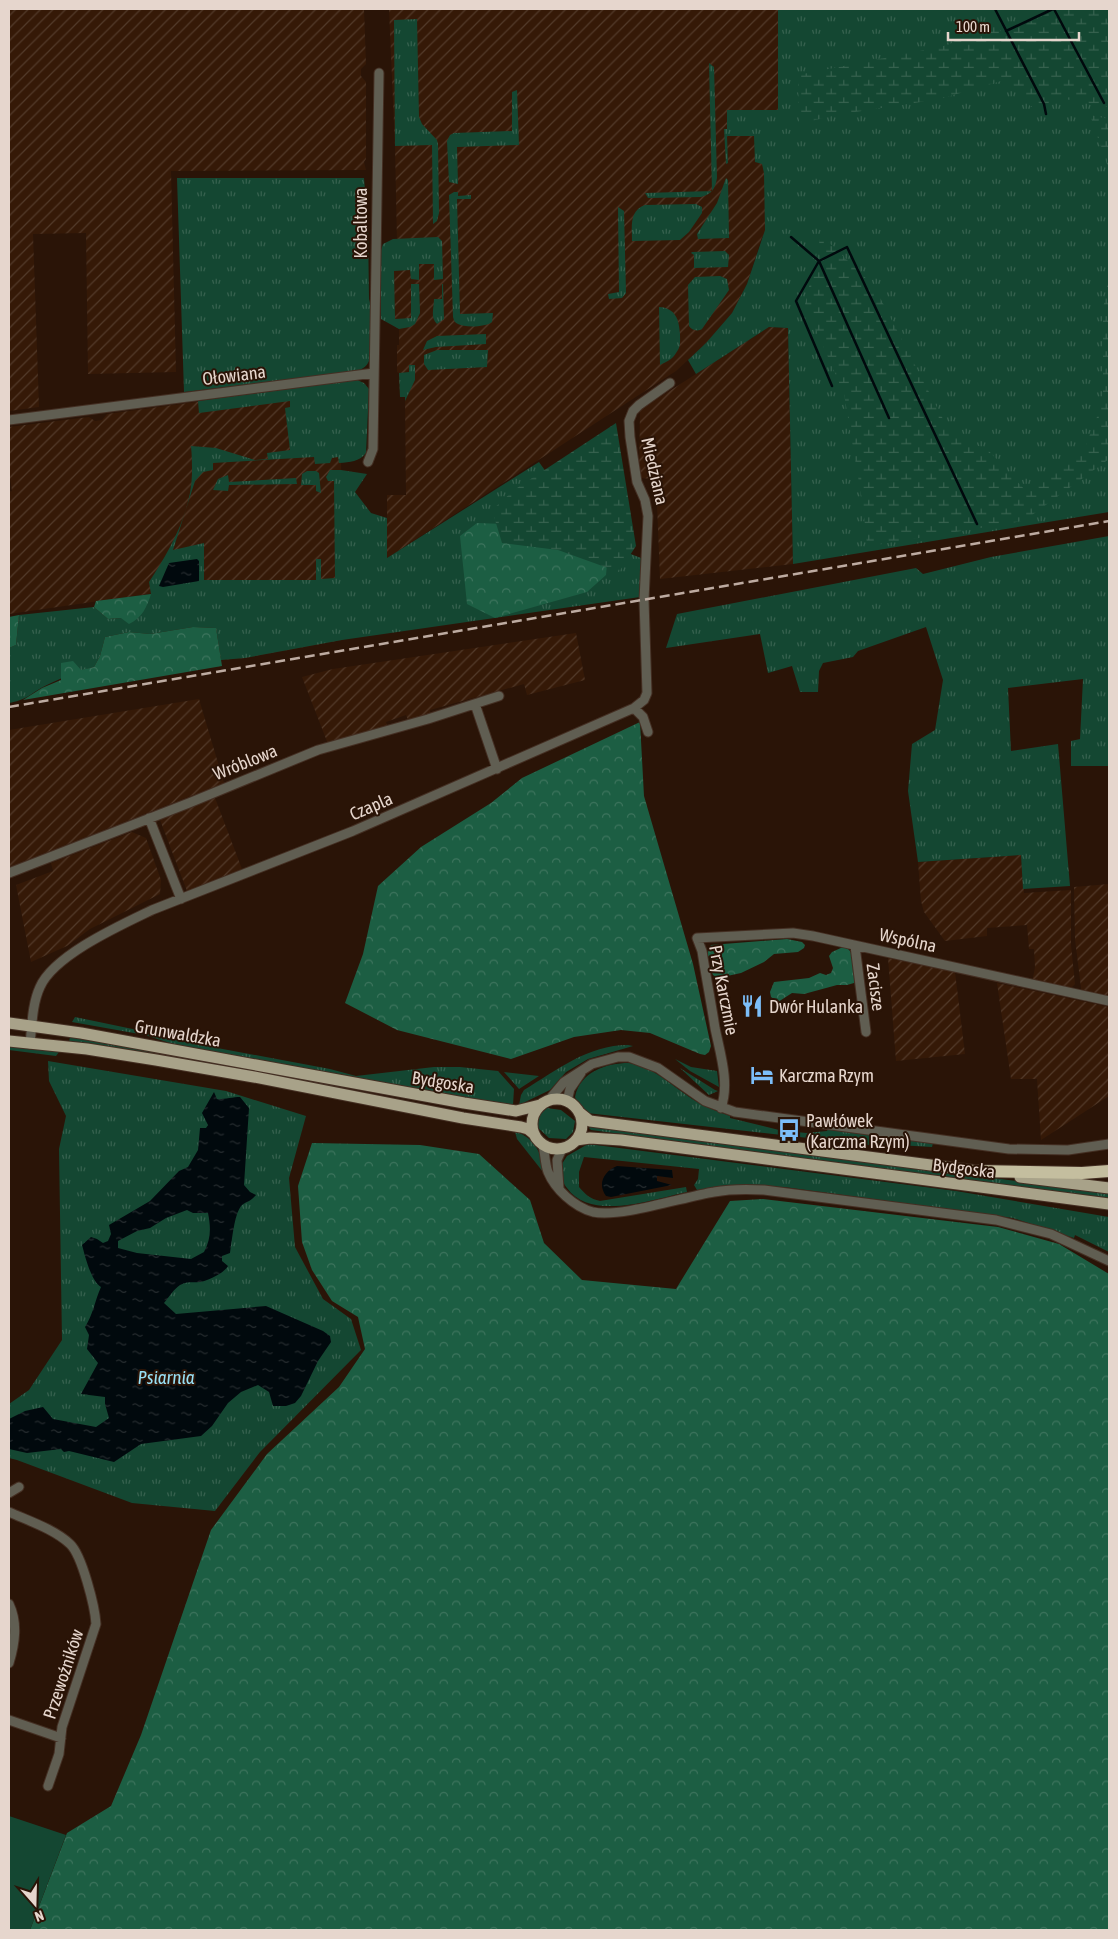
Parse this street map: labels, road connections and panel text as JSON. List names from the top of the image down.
{
  "streets": {
    "main road": ["Grunwaldzka", "Bydgoska"],
    "street": [
      "Kobaltowa",
      "Ołowiana",
      "Miedziana",
      "Wróblowa",
      "Czapla",
      "Wspólna",
      "Zacisze",
      "Przy Karczmie",
      "Przewoźników"
    ]
  },
  "crossings": [
    ["Kobaltowa", "Ołowiana"],
    ["Miedziana", "Czapla"],
    ["Czapla", "Grunwaldzka"],
    ["Wspólna", "Zacisze"],
    ["Wspólna", "Przy Karczmie"],
    ["Grunwaldzka", "Bydgoska"]
  ],
  "water": ["Psiarnia"],
  "places": {
    "restaurant": ["Dwór Hulanka"],
    "hotel": ["Karczma Rzym"],
    "bus stop": ["Pawłówek (Karczma Rzym)"]
  },
  "scale_bar": "100 m",
  "north": "bottom"
}
